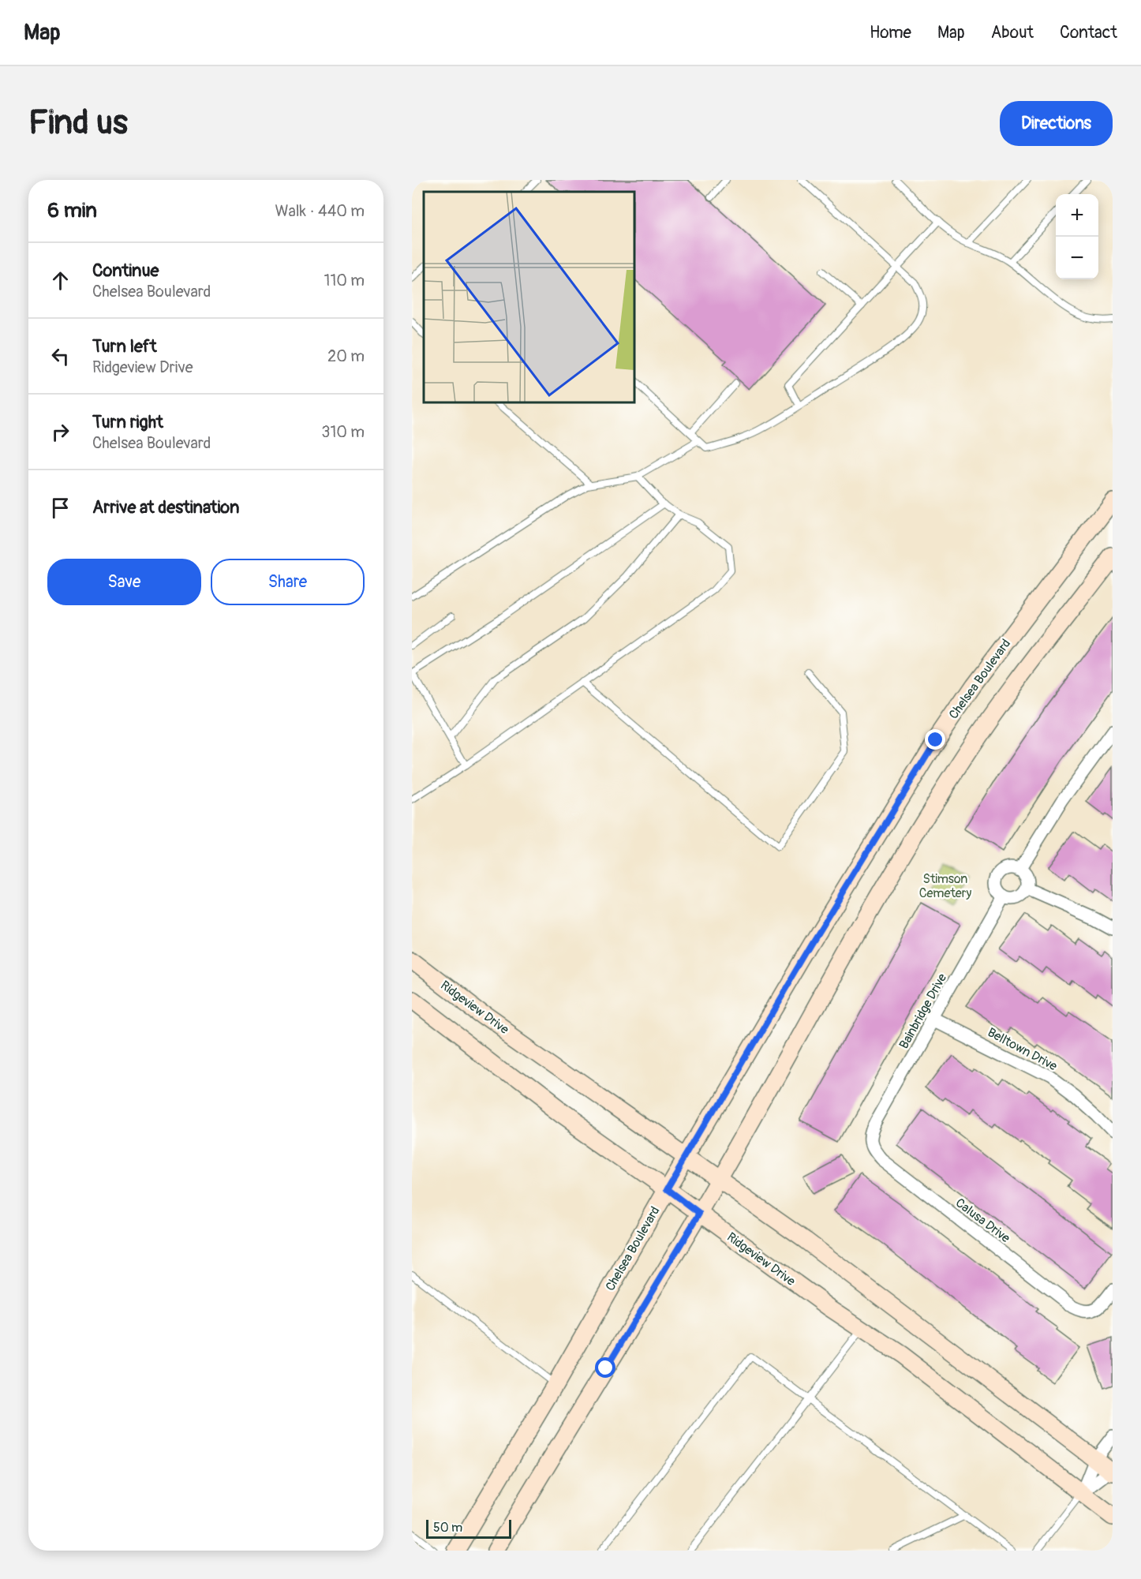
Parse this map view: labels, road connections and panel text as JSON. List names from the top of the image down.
{
  "streets": {
    "main road": ["Chelsea Boulevard", "Ridgeview Drive"],
    "street": ["Bainbridge Drive", "Belltown Drive", "Calusa Drive"]
  },
  "crossings": [
    ["Chelsea Boulevard", "Ridgeview Drive"],
    ["Bainbridge Drive", "Belltown Drive"],
    ["Bainbridge Drive", "Calusa Drive"]
  ],
  "parks": ["Stimson Cemetery"],
  "scale_bar": "50 m",
  "page": {
    "header": "Map",
    "nav": [
      "Home",
      "Map",
      "About",
      "Contact"
    ],
    "buttons": [
      "Directions",
      ["Save", "Share"]
    ],
    "title": "Find us",
    "heading": ["6 min", "Walk · 440 m"],
    "map_buttons": ["+", "−"],
    "list": [
      ["Continue", "Chelsea Boulevard", "110 m"],
      ["Turn left", "Ridgeview Drive", "20 m"],
      ["Turn right", "Chelsea Boulevard", "310 m"],
      "Arrive at destination"
    ],
    "scale": "50 m"
  }
}
